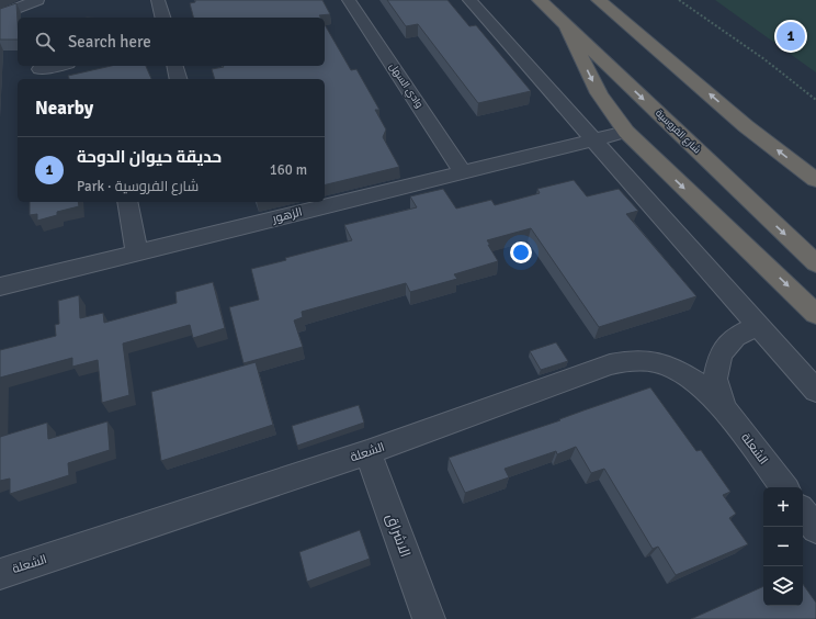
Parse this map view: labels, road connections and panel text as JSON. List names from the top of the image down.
{
  "streets": {
    "highway": ["شارع الفروسية"],
    "street": [
      "وادي السهل",
      "الزهور",
      "الشعلة",
      "الاشراق"
    ]
  },
  "crossings": [
    ["وادي السهل", "الزهور"],
    ["الشعلة", "الاشراق"]
  ],
  "page": {
    "search": "Search here",
    "pins": "1",
    "heading": "Nearby",
    "list": [
      {
        "mark": "1",
        "name": "حديقة حيوان الدوحة",
        "note": "Park · شارع الفروسية",
        "value": "160 m"
      }
    ],
    "map_buttons": ["+", "−"]
  }
}
